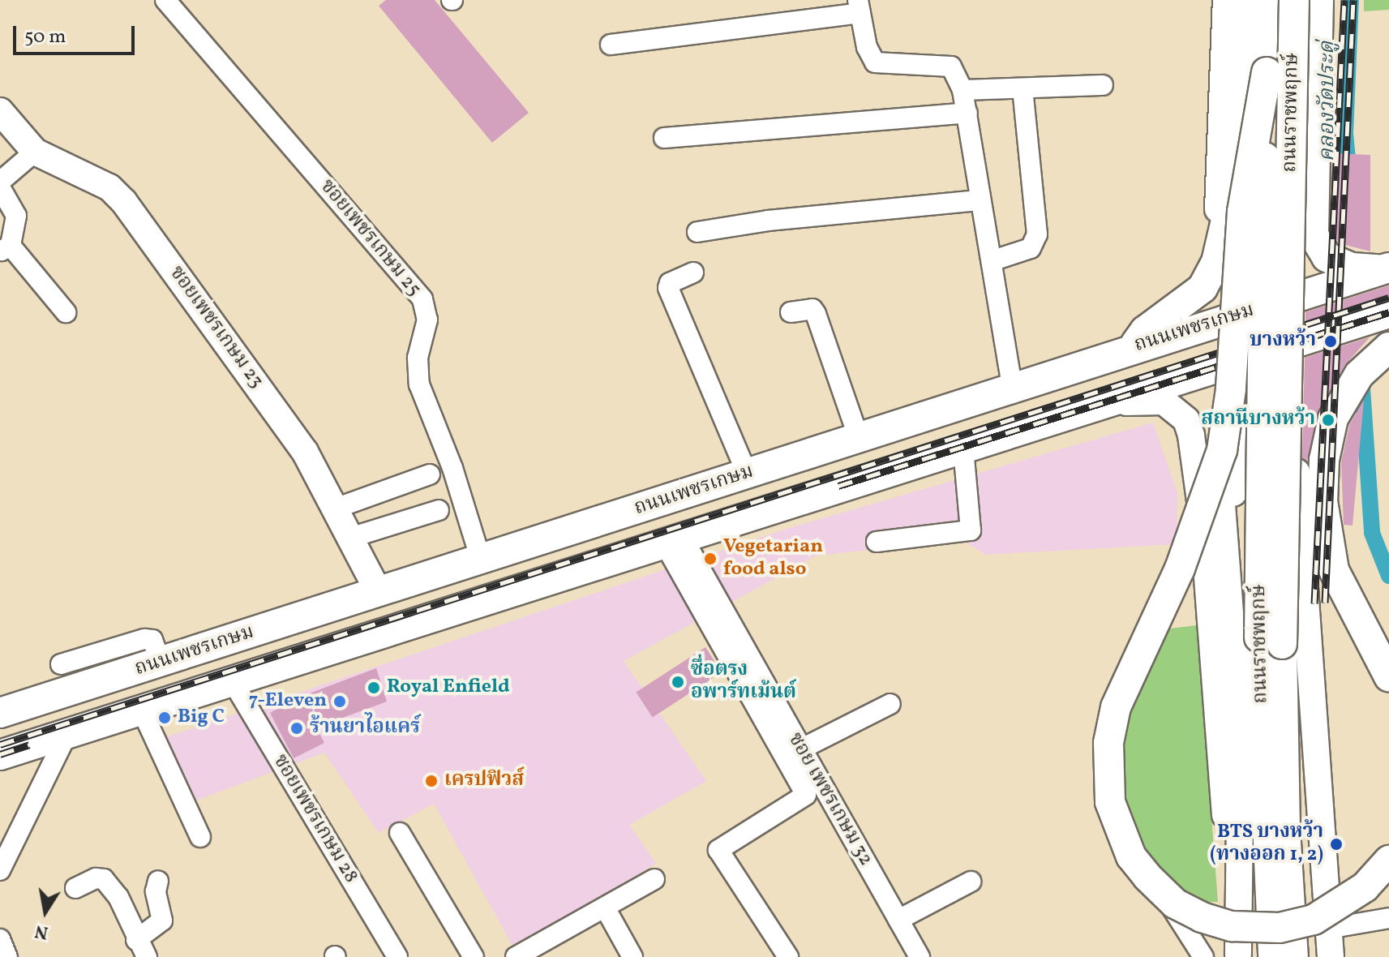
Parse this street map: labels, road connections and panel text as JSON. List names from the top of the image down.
{
  "streets": {
    "main road": ["ถนนราชพฤกษ์", "ซอยเพชรเกษม 23", "ถนนเพชรเกษม"],
    "street": ["ซอยเพชรเกษม 25", "ซอย เพชรเกษม 32", "ซอยเพชรเกษม 28"]
  },
  "crossings": [
    ["ซอยเพชรเกษม 25", "ถนนเพชรเกษม"],
    ["ซอยเพชรเกษม 23", "ถนนเพชรเกษม"],
    ["ถนนเพชรเกษม", "ซอย เพชรเกษม 32"],
    ["ถนนเพชรเกษม", "ซอยเพชรเกษม 28"]
  ],
  "water": ["คลองวัดประดู่"],
  "places": [
    "บางหว้า",
    "สถานีบางหว้า",
    "Vegetarian food also",
    "ซื่อตรง อพาร์ทเม้นต์",
    "Royal Enfield",
    "7-Eleven",
    "Big C",
    "ร้านยาไอแคร์",
    "เครปฟิวส์",
    "BTS บางหว้า (ทางออก 1, 2)"
  ],
  "scale_bar": "50 m",
  "north": "bottom"
}
